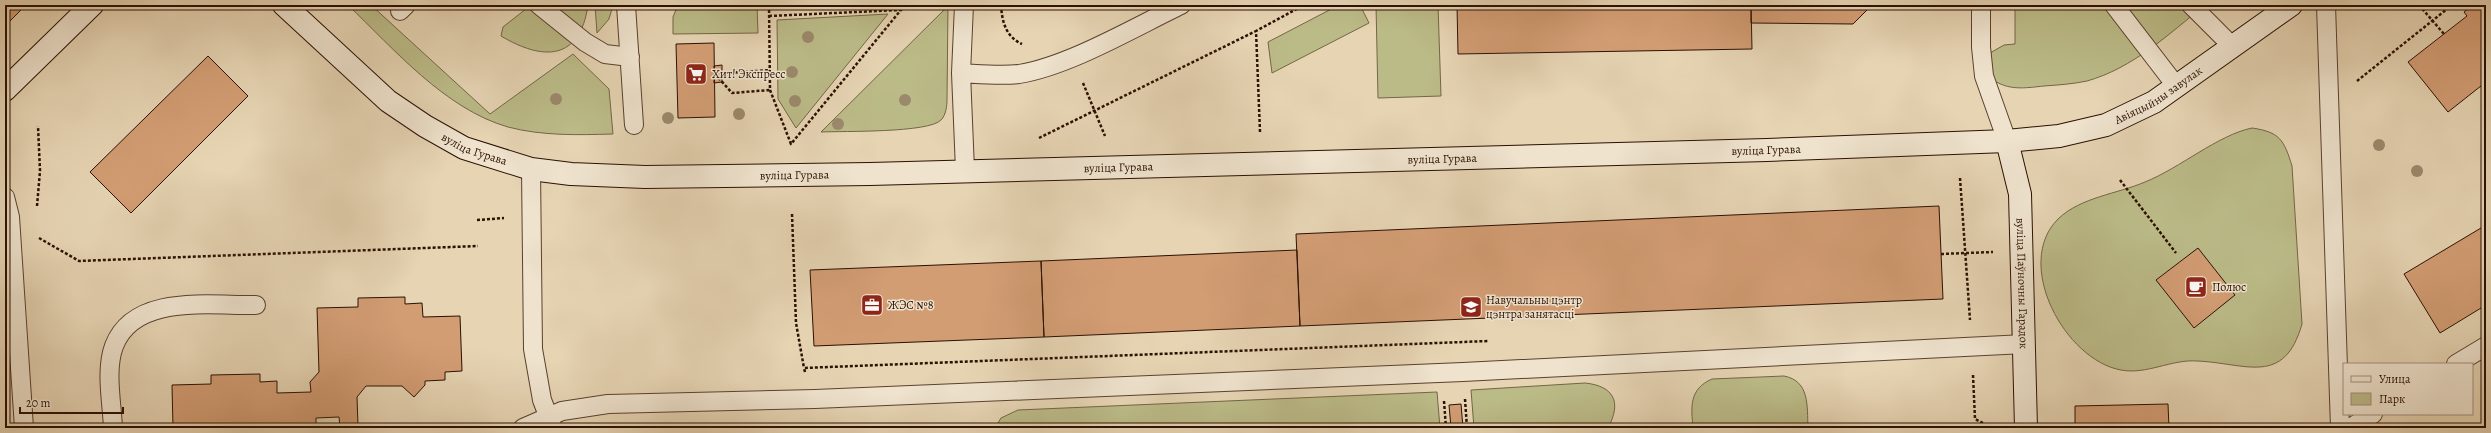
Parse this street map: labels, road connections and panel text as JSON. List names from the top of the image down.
{
  "streets": {
    "street": ["Авіяцыйны завулак", "вуліца Гурава", "вуліца Паўночны Гарадок"]
  },
  "crossings": [
    ["Авіяцыйны завулак", "вуліца Гурава"],
    ["Авіяцыйны завулак", "вуліца Паўночны Гарадок"],
    ["вуліца Гурава", "вуліца Паўночны Гарадок"]
  ],
  "places": {
    "supermarket": ["Хит! Экспресс"],
    "cafe": ["Полюс"],
    "office": ["ЖЭС №8"],
    "school or university": ["Навучальны цэнтр цэнтра занятасці"]
  },
  "legend": ["Улица", "Парк"],
  "scale_bar": "20 m"
}
